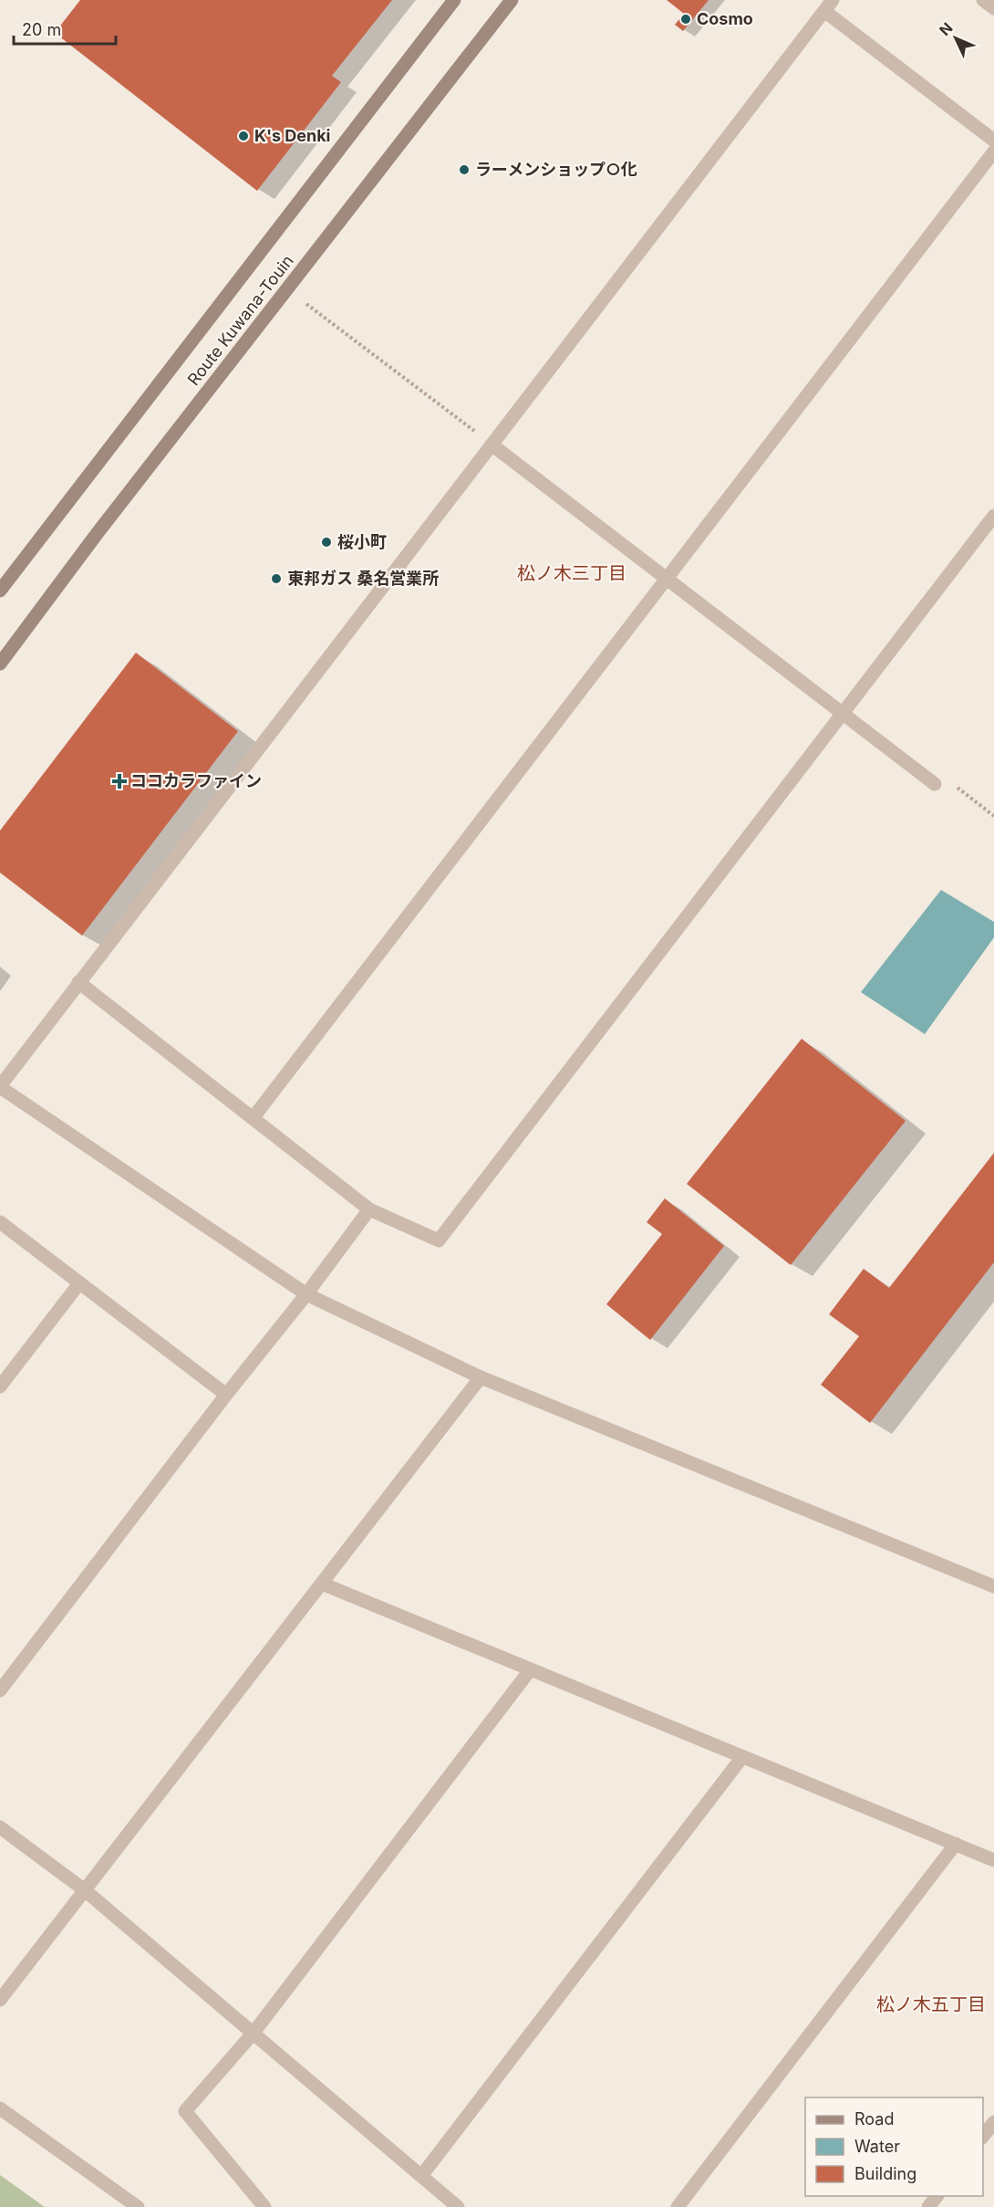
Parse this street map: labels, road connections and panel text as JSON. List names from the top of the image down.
{
  "streets": {
    "main road": ["Route Kuwana-Touin"]
  },
  "districts": ["松ノ木三丁目", "松ノ木五丁目"],
  "places": {
    "other": [
      "Cosmo",
      "K's Denki",
      "ラーメンショップ○化",
      "桜小町",
      "東邦ガス 桑名営業所"
    ],
    "health": ["ココカラファイン"]
  },
  "legend": ["Road", "Water", "Building"],
  "scale_bar": "20 m",
  "north": "top left"
}
